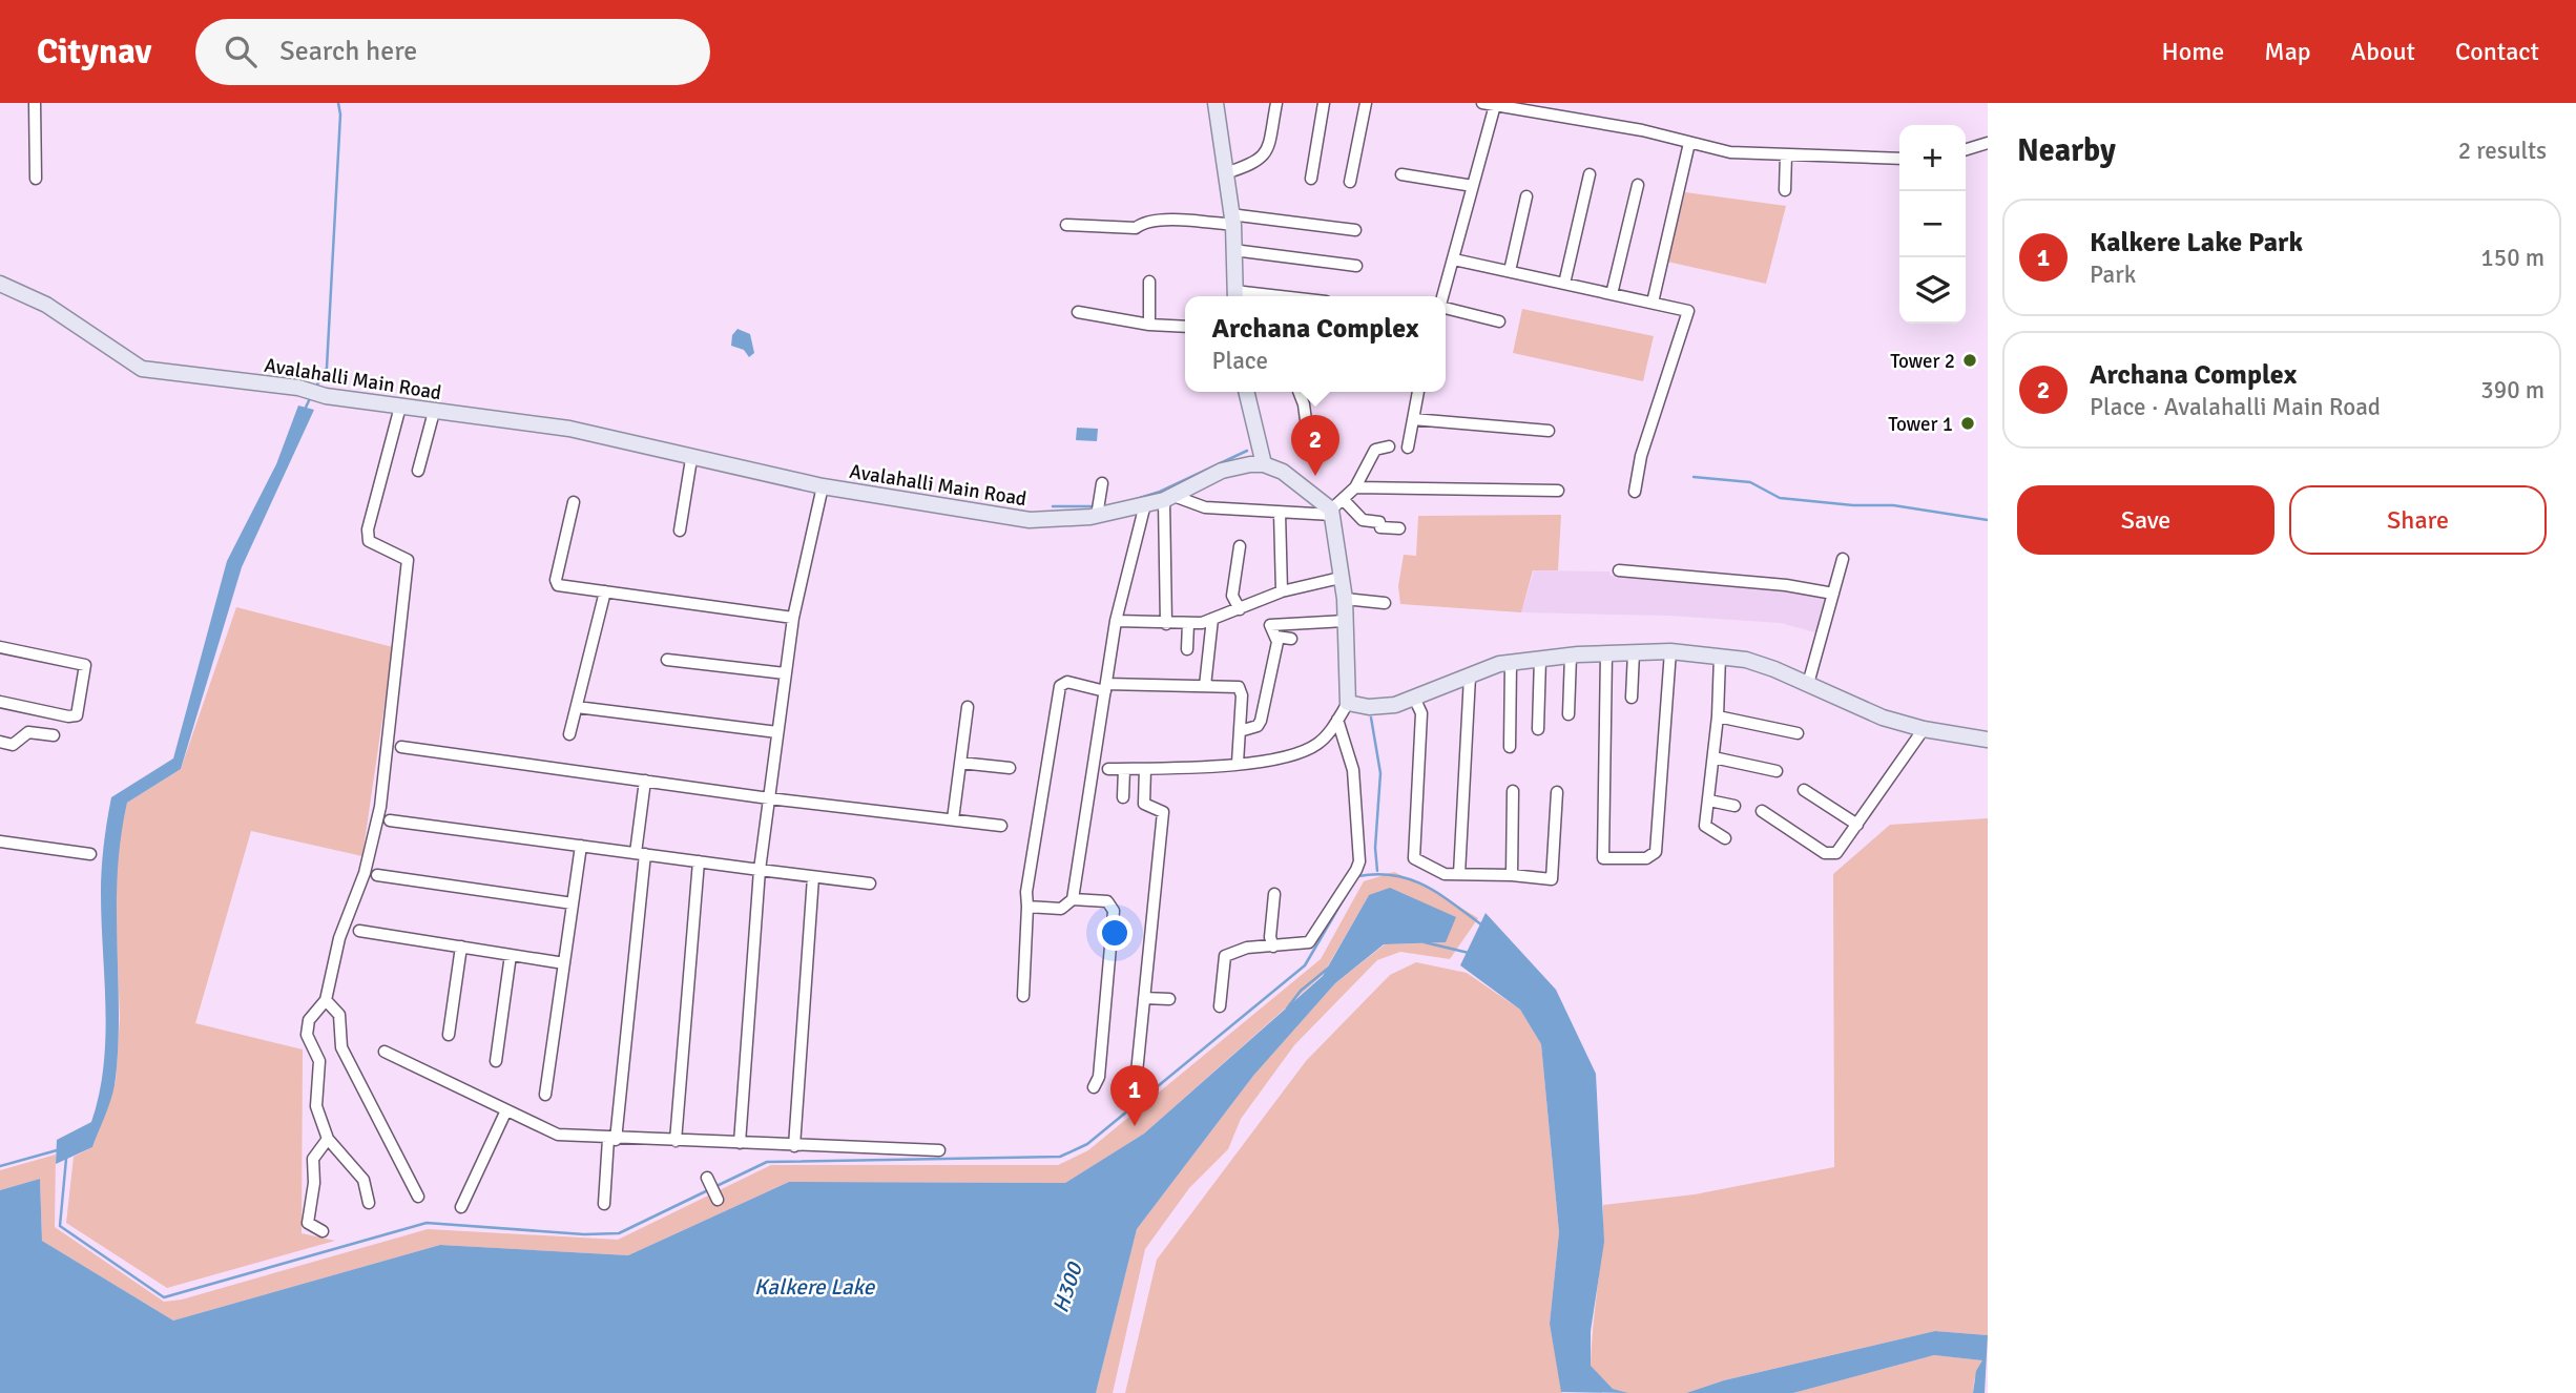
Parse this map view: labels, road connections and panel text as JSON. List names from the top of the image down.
{
  "streets": {
    "main road": ["Avalahalli Main Road"]
  },
  "water": ["Kalkere Lake", "H300"],
  "places": ["Tower 2", "Tower 1"],
  "page": {
    "header": "Citynav",
    "search": "Search here",
    "nav": [
      "Home",
      "Map",
      "About",
      "Contact"
    ],
    "heading": ["Nearby", "2 results"],
    "map_buttons": ["+", "−"],
    "list": [
      {
        "mark": "1",
        "name": "Kalkere Lake Park",
        "note": "Park",
        "value": "150 m"
      },
      {
        "mark": "2",
        "name": "Archana Complex",
        "note": "Place · Avalahalli Main Road",
        "value": "390 m"
      }
    ],
    "popup": ["Archana Complex", "Place"],
    "pins": ["2", "1"],
    "buttons": ["Save", "Share"]
  }
}
